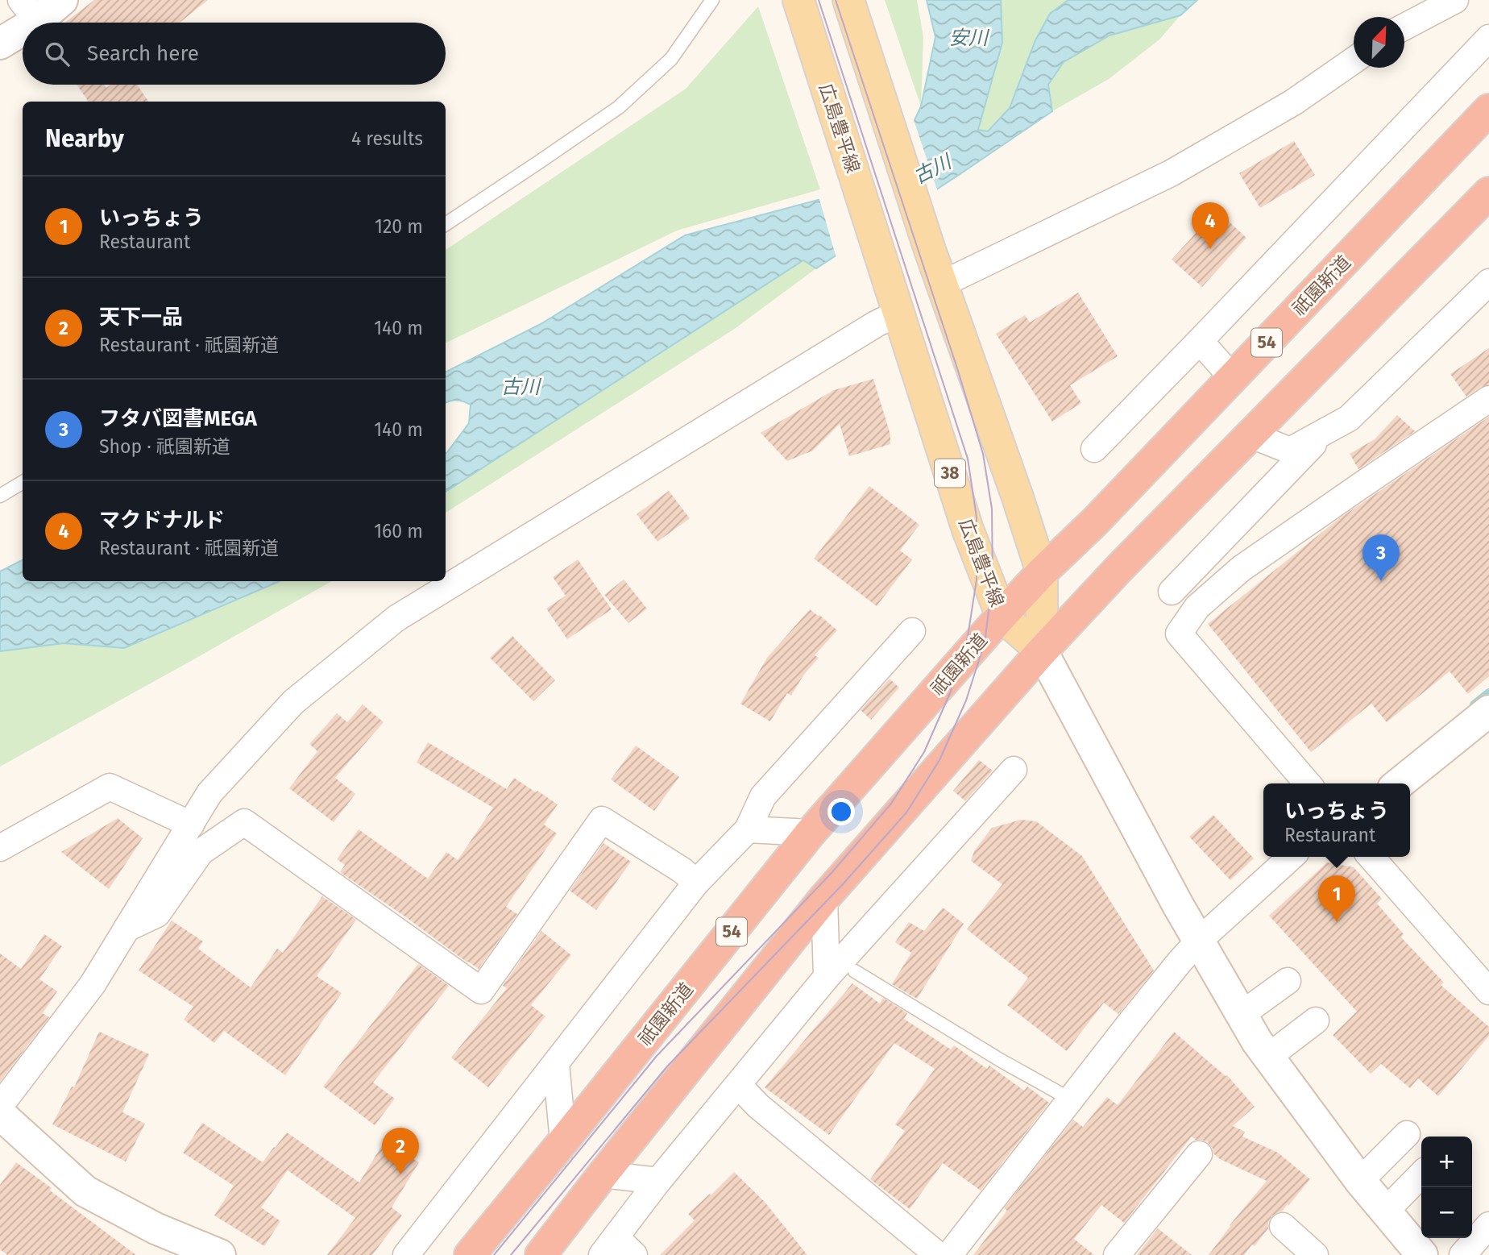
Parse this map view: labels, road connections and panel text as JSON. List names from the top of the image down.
{
  "streets": {
    "highway": ["祇園新道", "54"],
    "main road": ["広島豊平線", "38"]
  },
  "crossings": [
    ["広島豊平線", "祇園新道"]
  ],
  "water": ["安川", "古川"],
  "north": "top right",
  "page": {
    "search": "Search here",
    "heading": ["Nearby", "4 results"],
    "list": [
      {
        "mark": "1",
        "name": "いっちょう",
        "note": "Restaurant",
        "value": "120 m"
      },
      {
        "mark": "2",
        "name": "天下一品",
        "note": "Restaurant · 祇園新道",
        "value": "140 m"
      },
      {
        "mark": "3",
        "name": "フタバ図書MEGA",
        "note": "Shop · 祇園新道",
        "value": "140 m"
      },
      {
        "mark": "4",
        "name": "マクドナルド",
        "note": "Restaurant · 祇園新道",
        "value": "160 m"
      }
    ],
    "pins": [
      "4",
      "3",
      "1",
      "2"
    ],
    "popup": ["いっちょう", "Restaurant"],
    "map_buttons": ["+", "−"]
  }
}
